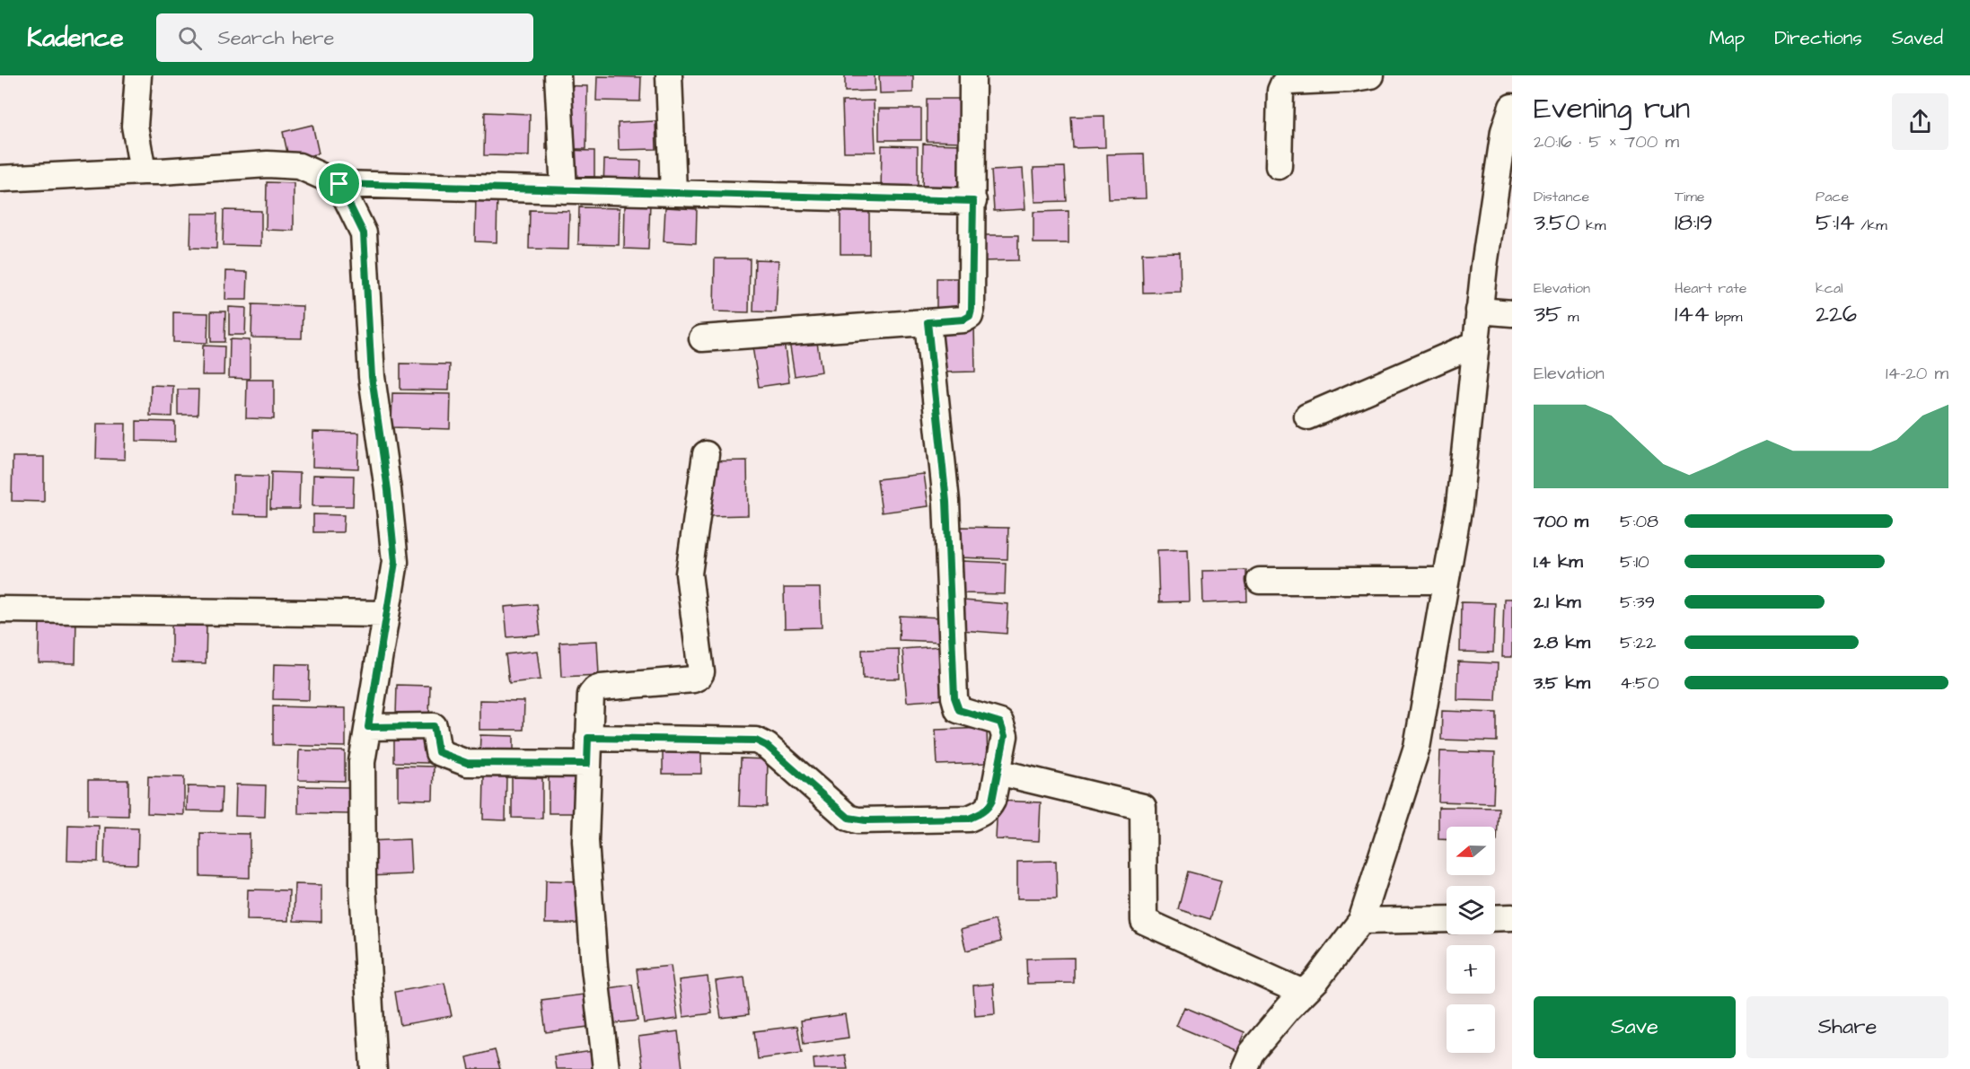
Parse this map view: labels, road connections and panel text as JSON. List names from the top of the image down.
{
  "north": "left",
  "page": {
    "header": "Kadence",
    "search": "Search here",
    "nav": ["Map", "Directions", "Saved"],
    "heading": ["Evening run", "20:16 · 5 × 700 m"],
    "stats": [
      ["Distance", "3.50 km"],
      ["Time", "18:19"],
      ["Pace", "5:14 /km"],
      ["Elevation", "35 m"],
      ["Heart rate", "144 bpm"],
      ["kcal", "226"]
    ],
    "chart": ["Elevation", "14–20 m"],
    "list": [
      {
        "name": "700 m",
        "note": "5:08"
      },
      {
        "name": "1.4 km",
        "note": "5:10"
      },
      {
        "name": "2.1 km",
        "note": "5:39"
      },
      {
        "name": "2.8 km",
        "note": "5:22"
      },
      {
        "name": "3.5 km",
        "note": "4:50"
      }
    ],
    "map_buttons": ["+", "−"],
    "buttons": ["Save", "Share"]
  }
}
